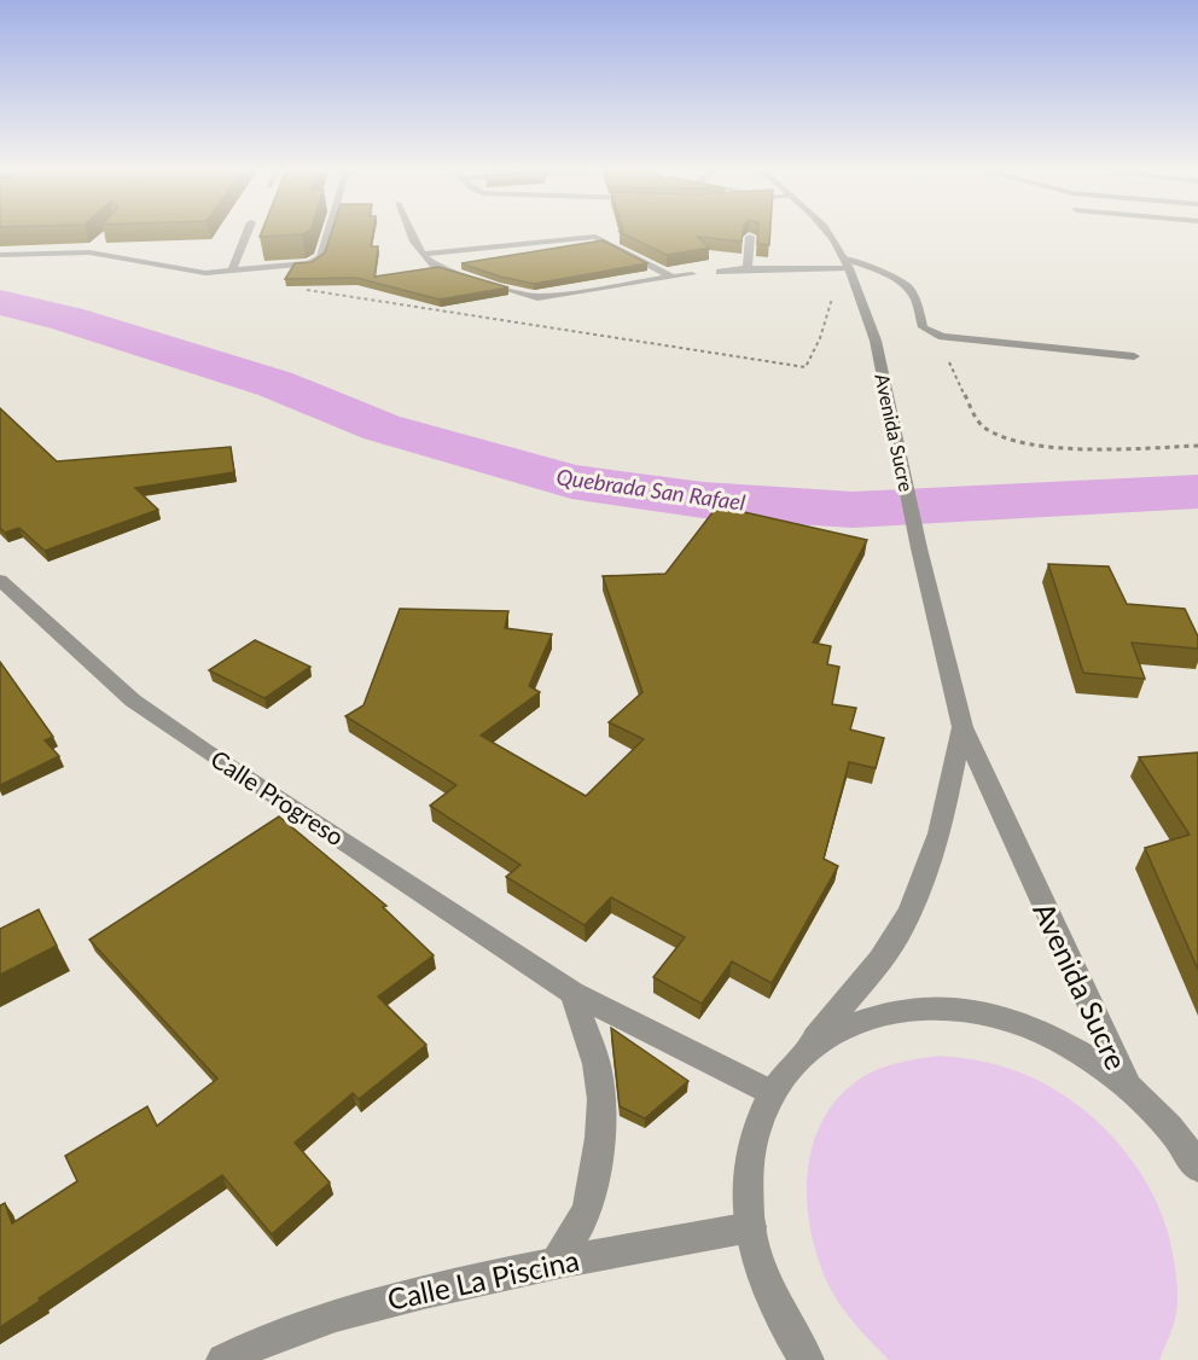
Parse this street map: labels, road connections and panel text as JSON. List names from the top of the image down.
{
  "streets": {
    "street": ["Avenida Sucre", "Calle Progreso", "Calle La Piscina"]
  },
  "crossings": [
    ["Avenida Sucre", "Calle Progreso"],
    ["Avenida Sucre", "Calle La Piscina"]
  ],
  "water": ["Quebrada San Rafael"]
}
